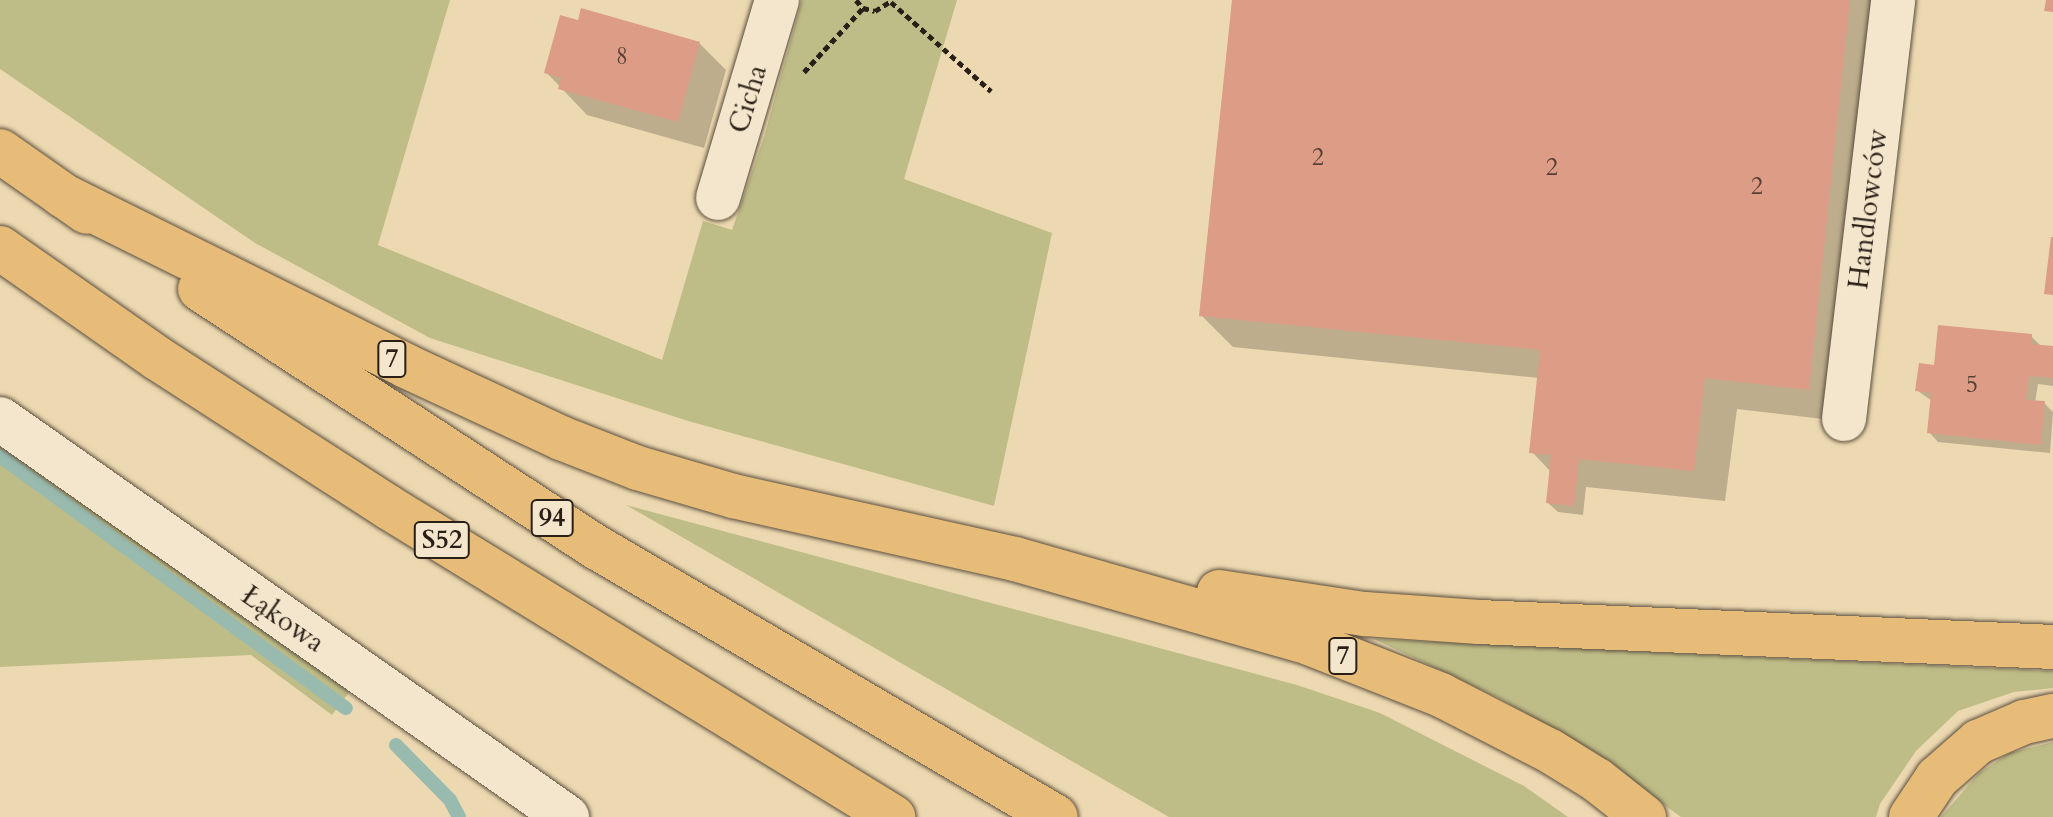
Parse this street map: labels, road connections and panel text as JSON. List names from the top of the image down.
{
  "streets": {
    "highway": ["7", "94", "S52"],
    "street": ["Cicha", "Handlowców", "Łąkowa"]
  },
  "crossings": [
    ["7", "94"]
  ],
  "house_numbers": [
    "8",
    "2",
    "2",
    "2",
    "5"
  ]
}
